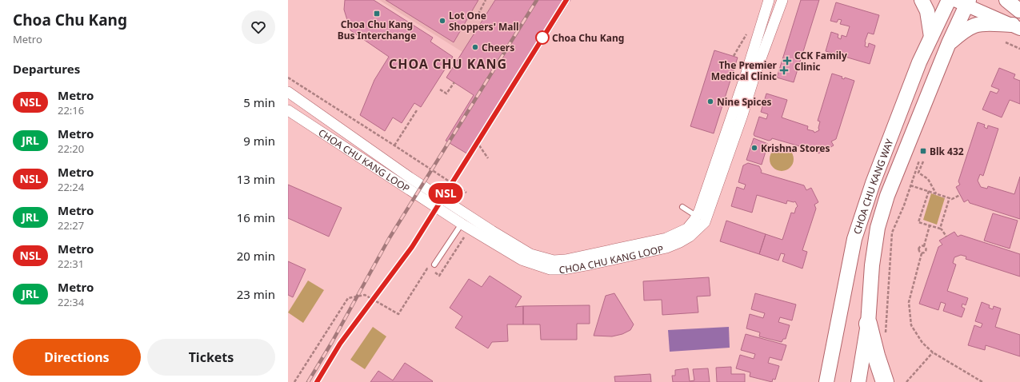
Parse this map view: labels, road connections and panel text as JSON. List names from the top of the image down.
{
  "streets": {
    "main road": ["CHOA CHU KANG WAY"],
    "street": ["CHOA CHU KANG LOOP"]
  },
  "districts": ["CHOA CHU KANG"],
  "places": {
    "transit": ["Choa Chu Kang Bus Interchange", "Blk 432"],
    "other": [
      "Lot One Shoppers' Mall",
      "Choa Chu Kang",
      "Cheers",
      "Nine Spices",
      "Krishna Stores"
    ],
    "health": ["CCK Family Clinic", "The Premier Medical Clinic"]
  },
  "lines": ["metro line NSL"],
  "page": {
    "heading": [
      ["Choa Chu Kang", "Metro"],
      "Departures"
    ],
    "on_map": "NSL",
    "list": [
      {
        "mark": "NSL",
        "name": "Metro",
        "note": "22:16",
        "value": "5 min"
      },
      {
        "mark": "JRL",
        "name": "Metro",
        "note": "22:20",
        "value": "9 min"
      },
      {
        "mark": "NSL",
        "name": "Metro",
        "note": "22:24",
        "value": "13 min"
      },
      {
        "mark": "JRL",
        "name": "Metro",
        "note": "22:27",
        "value": "16 min"
      },
      {
        "mark": "NSL",
        "name": "Metro",
        "note": "22:31",
        "value": "20 min"
      },
      {
        "mark": "JRL",
        "name": "Metro",
        "note": "22:34",
        "value": "23 min"
      }
    ],
    "buttons": ["Directions", "Tickets"]
  }
}
